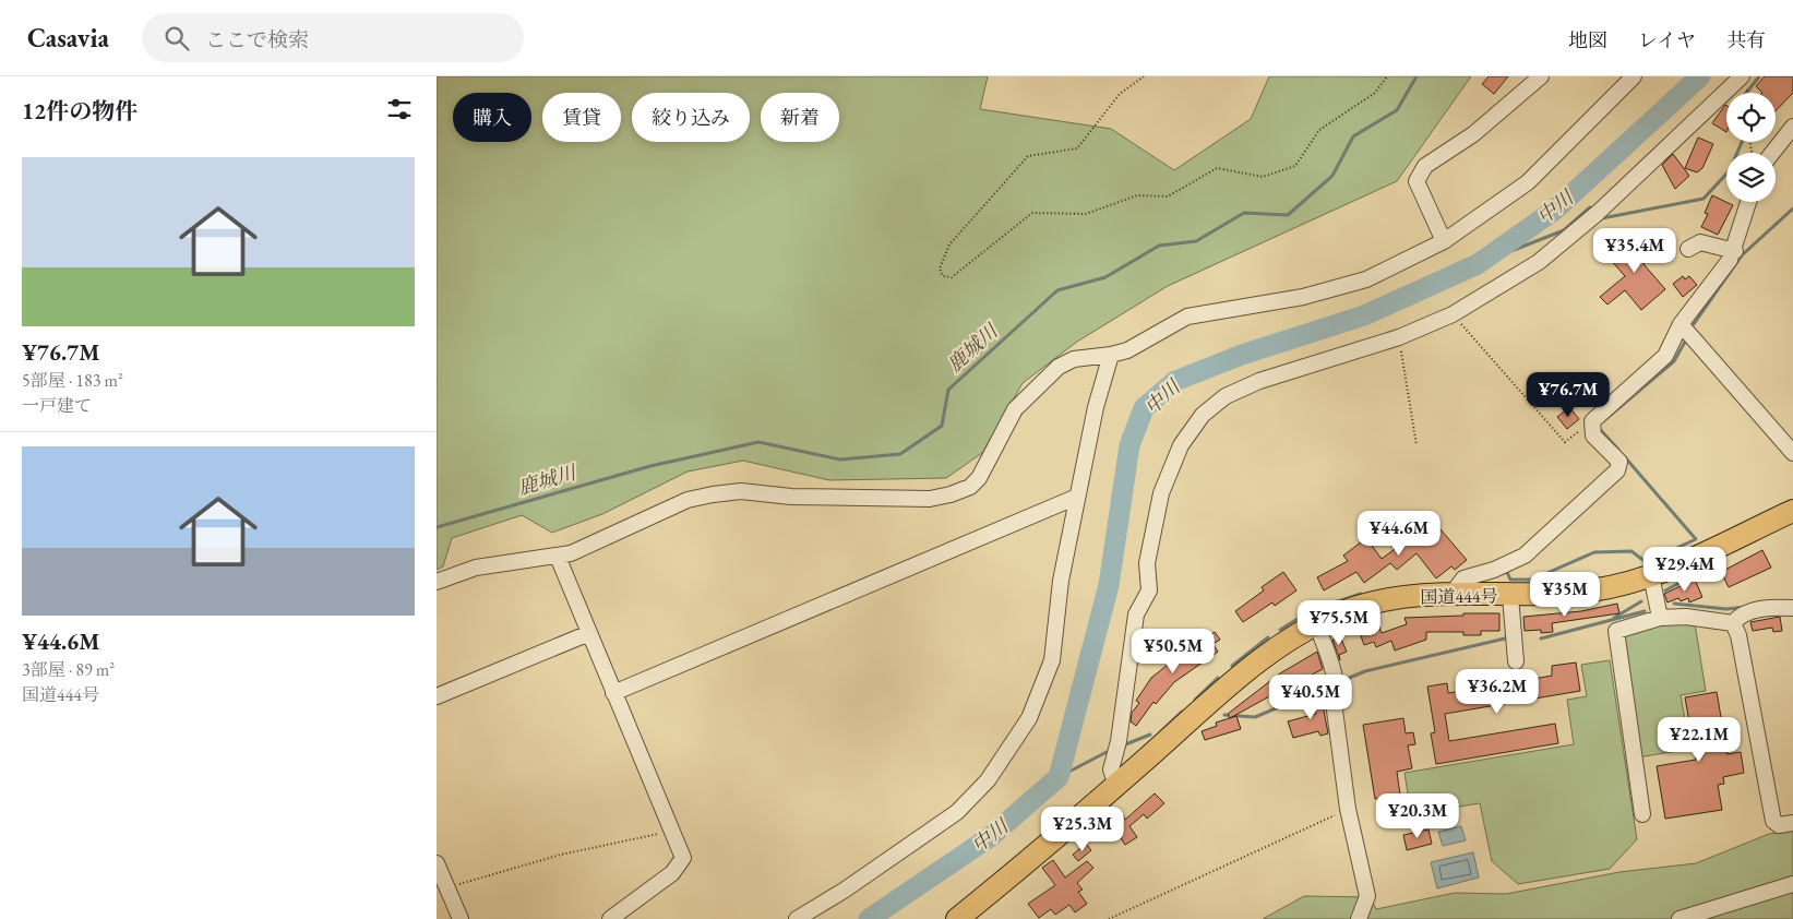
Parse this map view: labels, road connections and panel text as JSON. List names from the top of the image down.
{
  "streets": {
    "highway": ["国道444号"]
  },
  "water": ["中川", "鹿城川"],
  "page": {
    "header": "Casavia",
    "search": "ここで検索",
    "nav": ["地図", "レイヤ", "共有"],
    "heading": "12件の物件",
    "chip": [
      "購入",
      "賃貸",
      "絞り込み",
      "新着"
    ],
    "list": [
      {
        "name": "¥76.7M",
        "note": "5部屋 · 183 m² · 一戸建て"
      },
      {
        "name": "¥44.6M",
        "note": "3部屋 · 89 m² · 国道444号"
      }
    ],
    "price": [
      "¥35.4M",
      "¥76.7M",
      "¥44.6M",
      "¥29.4M",
      "¥35M",
      "¥75.5M",
      "¥50.5M",
      "¥36.2M",
      "¥40.5M",
      "¥22.1M",
      "¥20.3M",
      "¥25.3M"
    ]
  }
}
